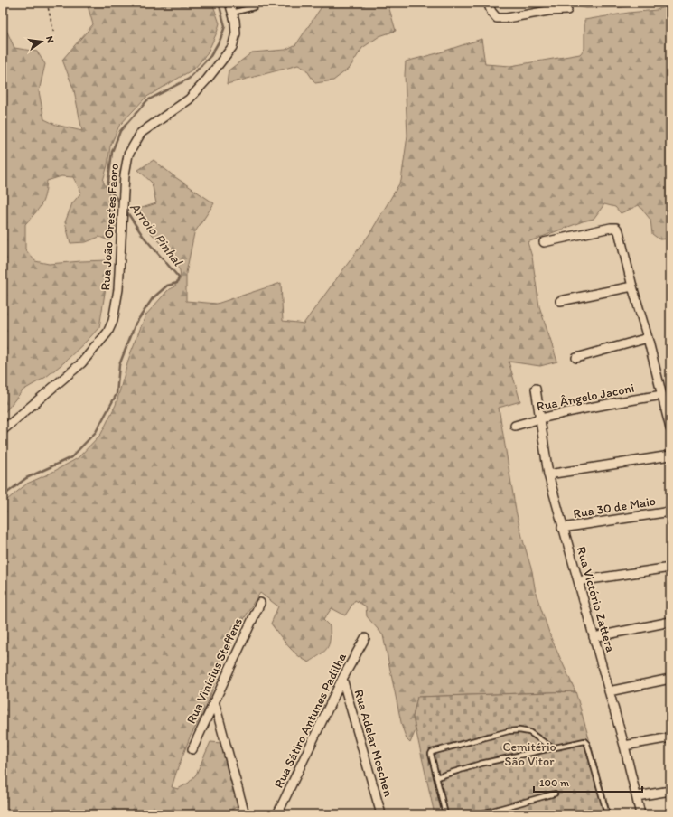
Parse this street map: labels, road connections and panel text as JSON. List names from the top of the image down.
{
  "streets": {
    "street": [
      "Rua João Orestes Faoro",
      "Rua Ângelo Jaconi",
      "Rua 30 de Maio",
      "Rua Victório Zattera",
      "Rua Vinícius Steffens",
      "Rua Sátiro Antunes Padilha",
      "Rua Adelar Moschen"
    ]
  },
  "crossings": [
    ["Rua Ângelo Jaconi", "Rua Victório Zattera"],
    ["Rua 30 de Maio", "Rua Victório Zattera"],
    ["Rua Sátiro Antunes Padilha", "Rua Adelar Moschen"]
  ],
  "water": ["Arroio Pinhal"],
  "parks": ["Cemitério São Vitor"],
  "scale_bar": "100 m",
  "north": "right"
}
